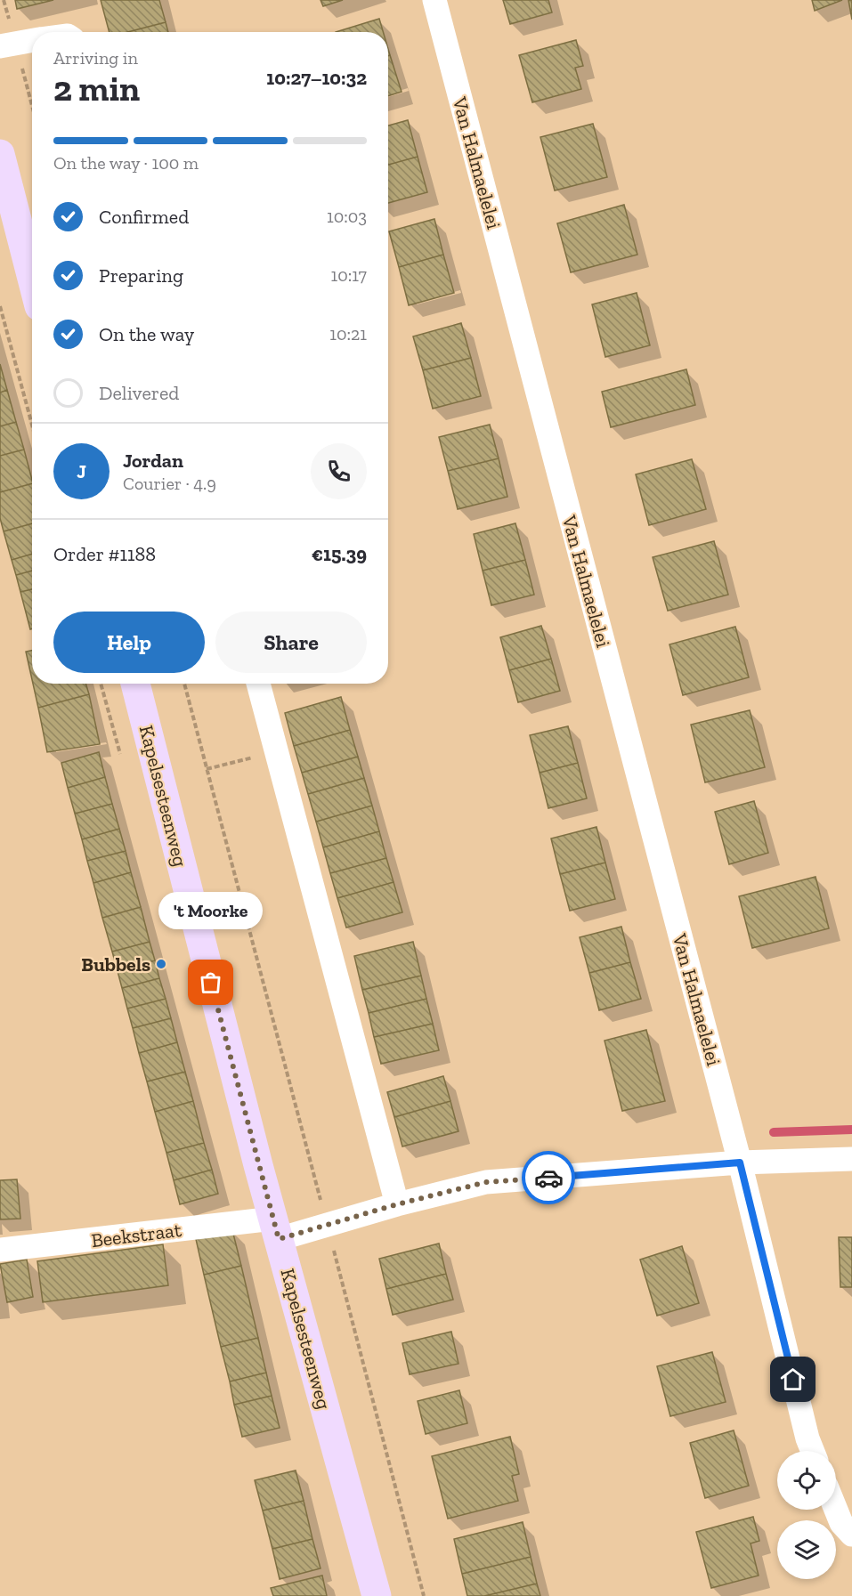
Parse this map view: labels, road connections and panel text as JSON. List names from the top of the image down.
{
  "streets": {
    "main road": ["Kapelsesteenweg"],
    "street": ["Van Halmaelelei", "Beekstraat"]
  },
  "crossings": [
    ["Van Halmaelelei", "Beekstraat"],
    ["Kapelsesteenweg", "Beekstraat"]
  ],
  "places": ["Bubbels", "'t Moorke"],
  "page": {
    "heading": ["2 min", "Arriving in", "10:27–10:32"],
    "panel": [
      "Jordan",
      "Courier · 4.9",
      "Order #1188",
      "€15.39"
    ],
    "bar": "On the way · 100 m",
    "list": [
      ["Confirmed", "10:03"],
      ["Preparing", "10:17"],
      ["On the way", "10:21"],
      "Delivered"
    ],
    "round": "J",
    "buttons": ["Help", "Share"],
    "bubble": "'t Moorke"
  }
}
